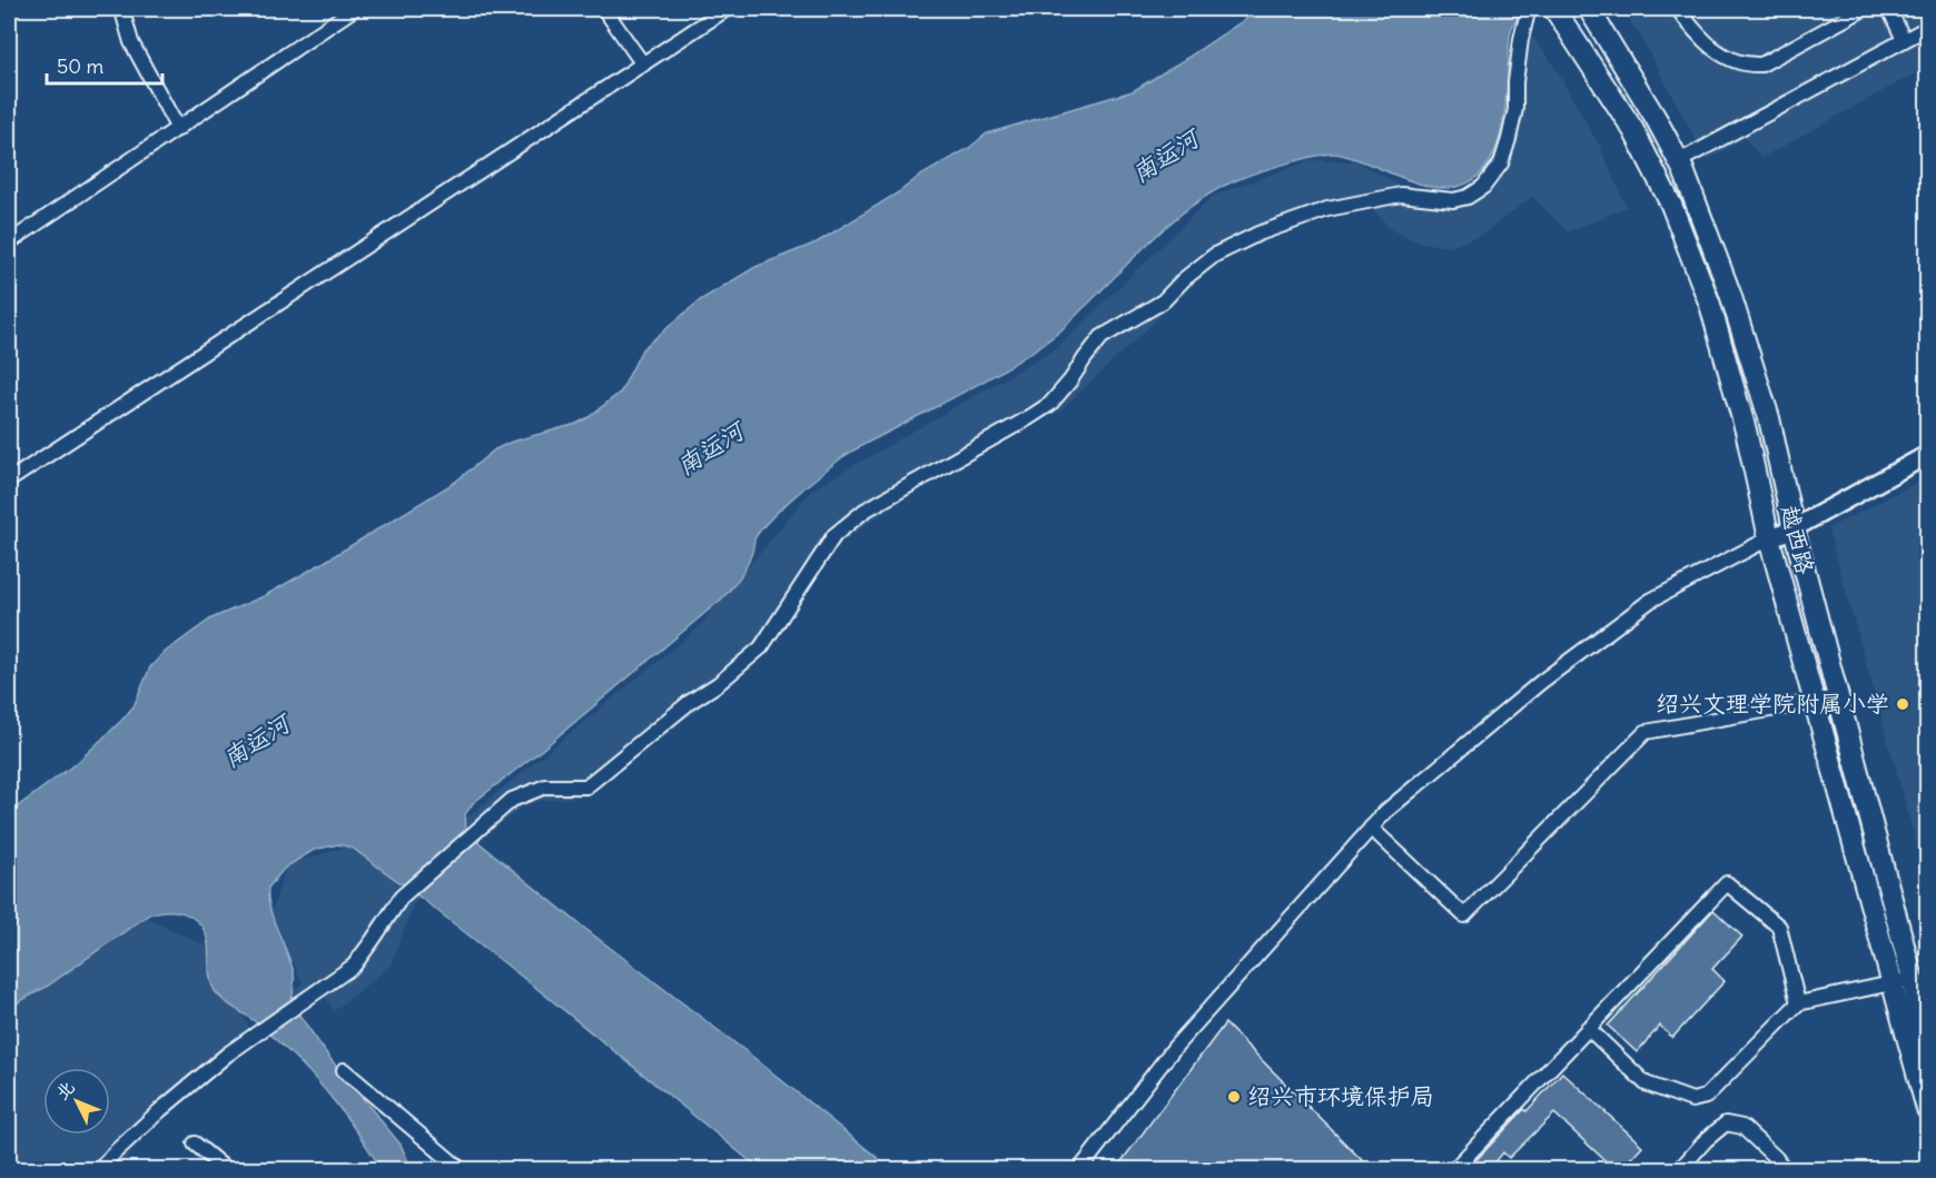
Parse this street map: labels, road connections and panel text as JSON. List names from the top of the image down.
{
  "streets": {
    "main road": ["越西路"]
  },
  "water": ["南运河"],
  "places": ["绍兴文理学院附属小学", "绍兴市环境保护局"],
  "scale_bar": "50 m",
  "north": "top left"
}
